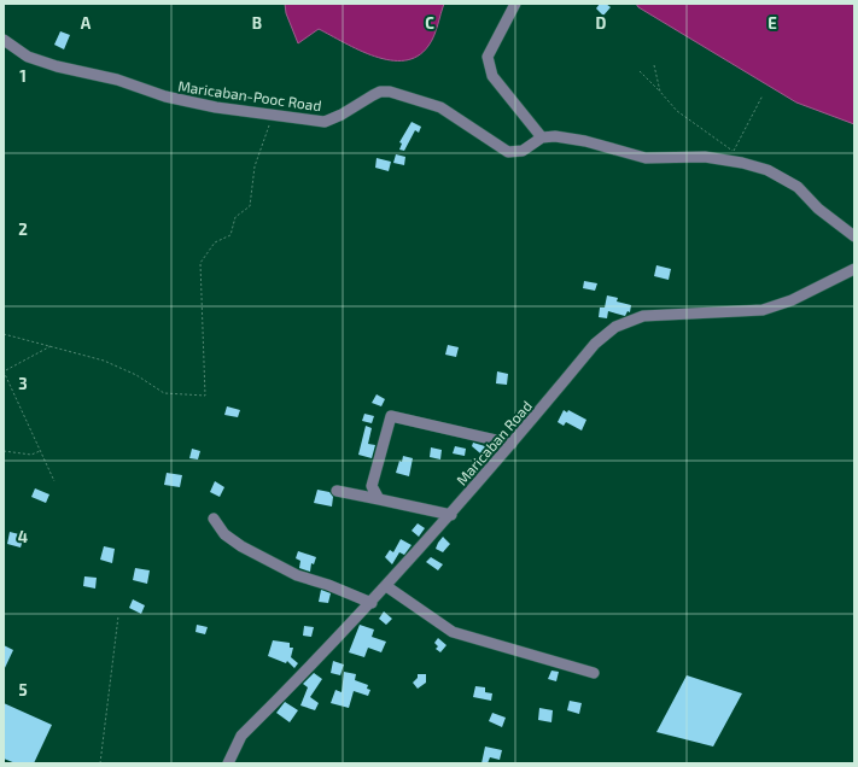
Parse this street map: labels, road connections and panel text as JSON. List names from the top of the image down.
{
  "streets": {
    "street": ["Maricaban-Pooc Road", "Maricaban Road"]
  },
  "grid": {
    "columns": [
      "A",
      "B",
      "C",
      "D",
      "E"
    ],
    "rows": [
      "1",
      "2",
      "3",
      "4",
      "5"
    ]
  }
}
